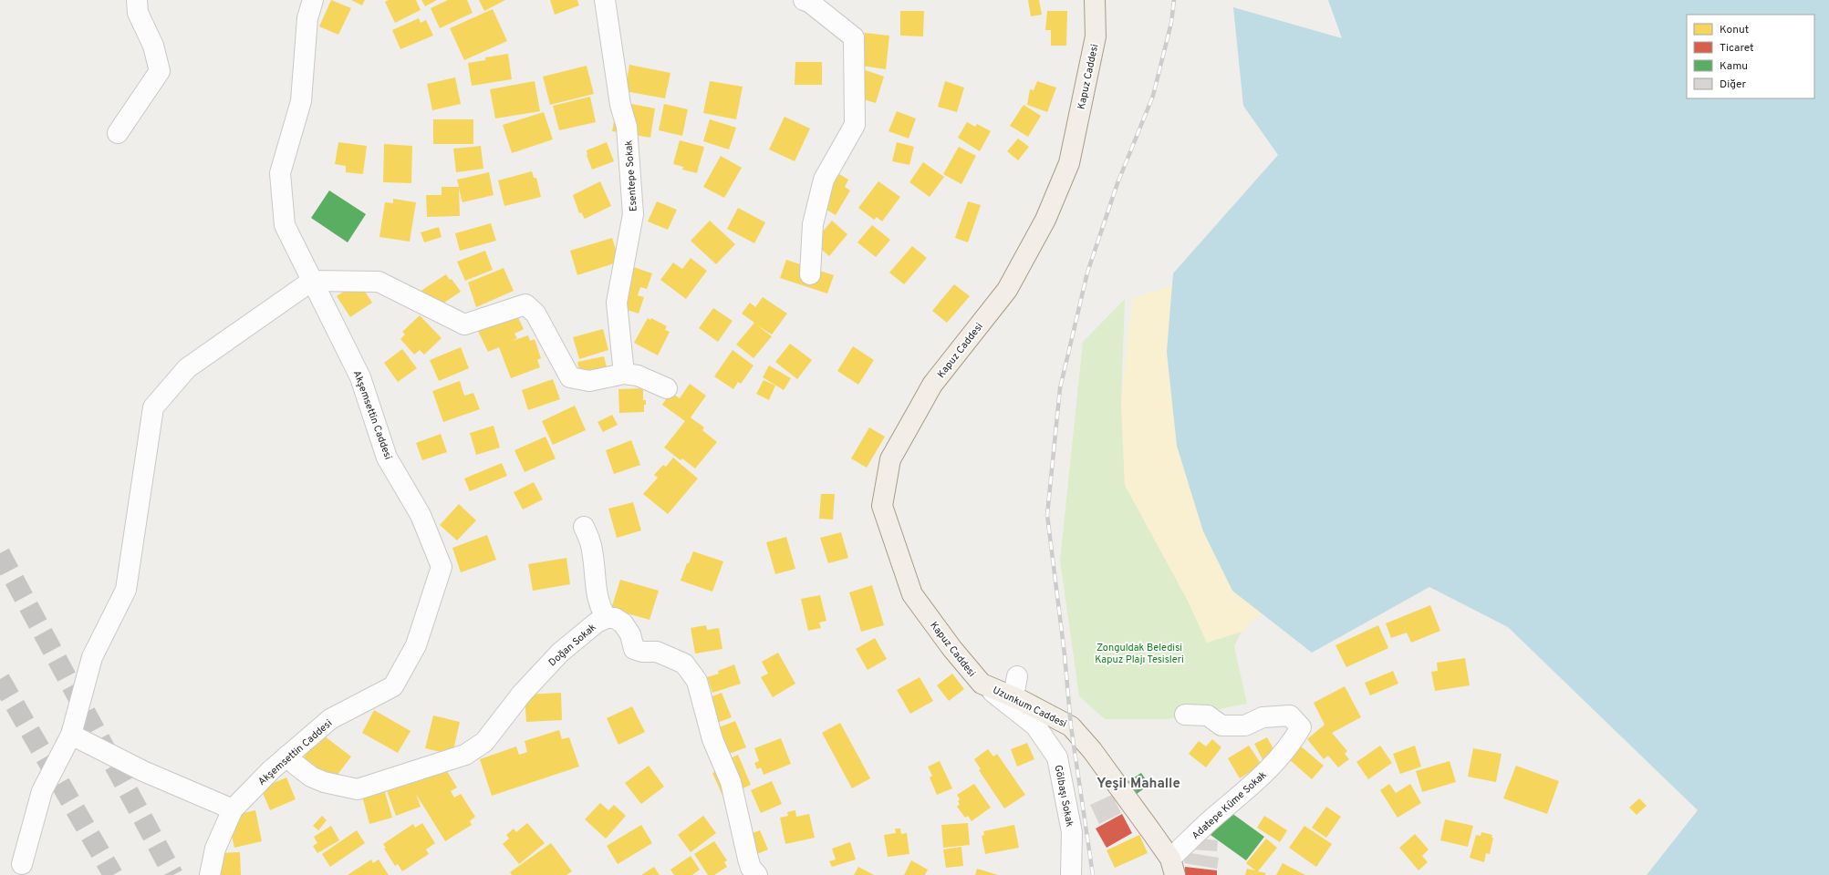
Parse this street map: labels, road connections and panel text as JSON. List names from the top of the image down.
{
  "streets": {
    "main road": ["Kapuz Caddesi", "Uzunkum Caddesi"],
    "street": [
      "Esentepe Sokak",
      "Akşemsettin Caddesi",
      "Doğan Sokak",
      "Gölbaşı Sokak",
      "Adatepe Küme Sokak"
    ]
  },
  "crossings": [
    ["Kapuz Caddesi", "Uzunkum Caddesi"],
    ["Kapuz Caddesi", "Gölbaşı Sokak"],
    ["Akşemsettin Caddesi", "Doğan Sokak"],
    ["Uzunkum Caddesi", "Gölbaşı Sokak"],
    ["Uzunkum Caddesi", "Adatepe Küme Sokak"]
  ],
  "districts": ["Yeşil Mahalle"],
  "parks": ["Zonguldak Beledisi Kapuz Plajı Tesisleri"],
  "legend": [
    "Konut",
    "Ticaret",
    "Kamu",
    "Diğer"
  ]
}
